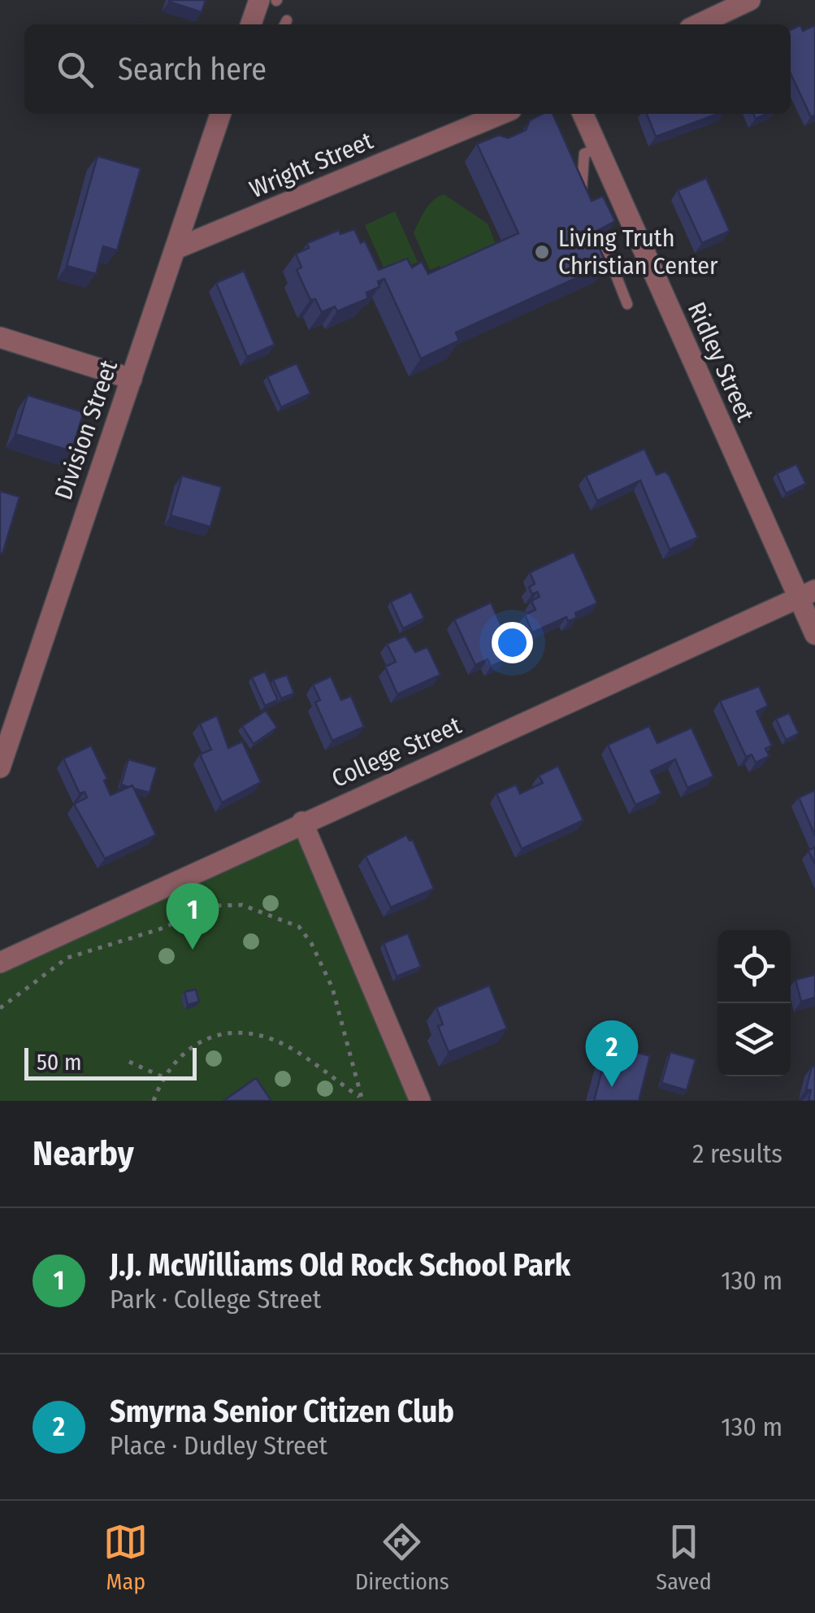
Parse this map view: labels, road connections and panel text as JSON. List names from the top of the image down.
{
  "streets": {
    "street": [
      "Wright Street",
      "Ridley Street",
      "Division Street",
      "College Street"
    ]
  },
  "crossings": [
    ["Wright Street", "Division Street"],
    ["Ridley Street", "College Street"]
  ],
  "places": ["Living Truth Christian Center"],
  "scale_bar": "50 m",
  "page": {
    "search": "Search here",
    "pins": ["1", "2"],
    "scale": "50 m",
    "heading": ["Nearby", "2 results"],
    "list": [
      {
        "mark": "1",
        "name": "J.J. McWilliams Old Rock School Park",
        "note": "Park · College Street",
        "value": "130 m"
      },
      {
        "mark": "2",
        "name": "Smyrna Senior Citizen Club",
        "note": "Place · Dudley Street",
        "value": "130 m"
      }
    ],
    "nav": ["Map", "Directions", "Saved"]
  }
}
